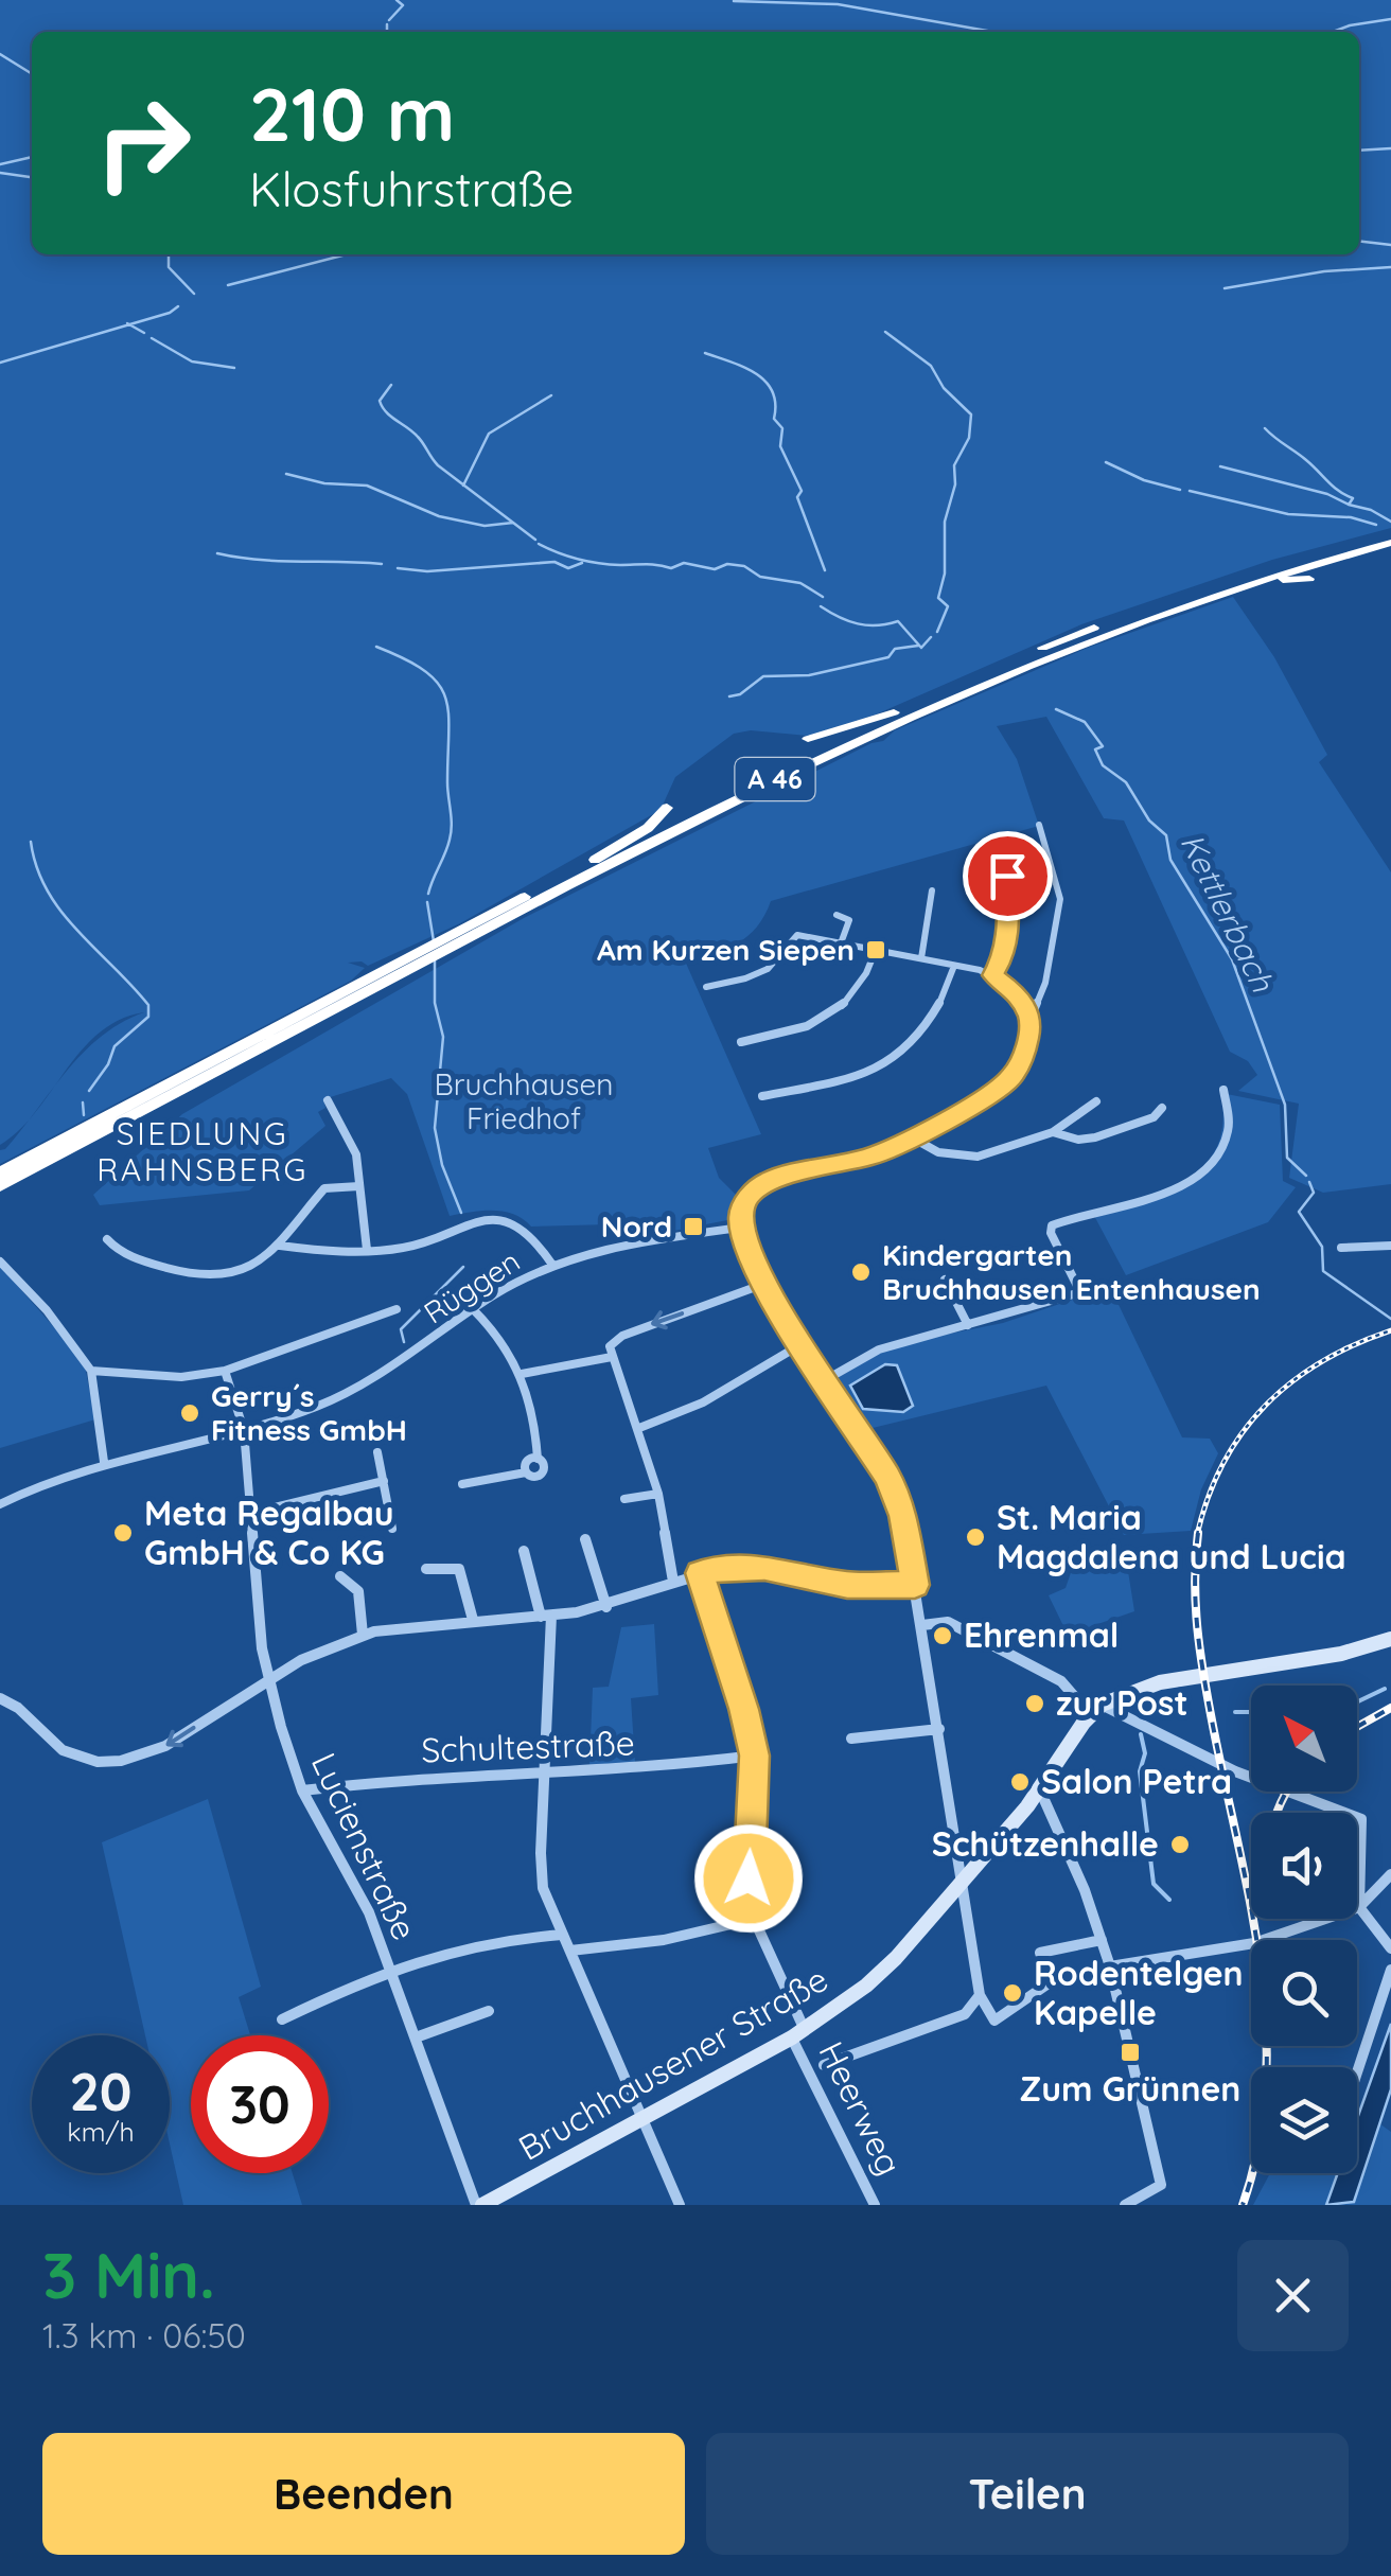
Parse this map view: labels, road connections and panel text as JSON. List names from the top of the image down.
{
  "streets": {
    "highway": ["A 46"],
    "street": [
      "Rüggen",
      "Schultestraße",
      "Lucienstraße",
      "Bruchhausener Straße",
      "Heerweg"
    ]
  },
  "crossings": [
    ["Rüggen", "Lucienstraße"],
    ["Schultestraße", "Lucienstraße"],
    ["Schultestraße", "Heerweg"],
    ["Lucienstraße", "Bruchhausener Straße"],
    ["Bruchhausener Straße", "Heerweg"]
  ],
  "districts": ["SIEDLUNG RAHNSBERG"],
  "water": ["Kettlerbach"],
  "parks": ["Bruchhausen Friedhof"],
  "places": {
    "transit": ["Am Kurzen Siepen", "Nord", "Zum Grünnen"],
    "other": [
      "Kindergarten Bruchhausen Entenhausen",
      "Gerry´s Fitness GmbH",
      "Meta Regalbau GmbH & Co KG",
      "St. Maria Magdalena und Lucia",
      "Ehrenmal",
      "zur Post",
      "Salon Petra",
      "Schützenhalle",
      "Rodentelgen Kapelle"
    ]
  },
  "north": "top left",
  "page": {
    "turn": ["210 m", "Klosfuhrstraße"],
    "speed": "20 km/h",
    "limit": "30",
    "heading": ["3 Min.", "1.3 km · 06:50"],
    "buttons": ["Beenden", "Teilen"]
  }
}
